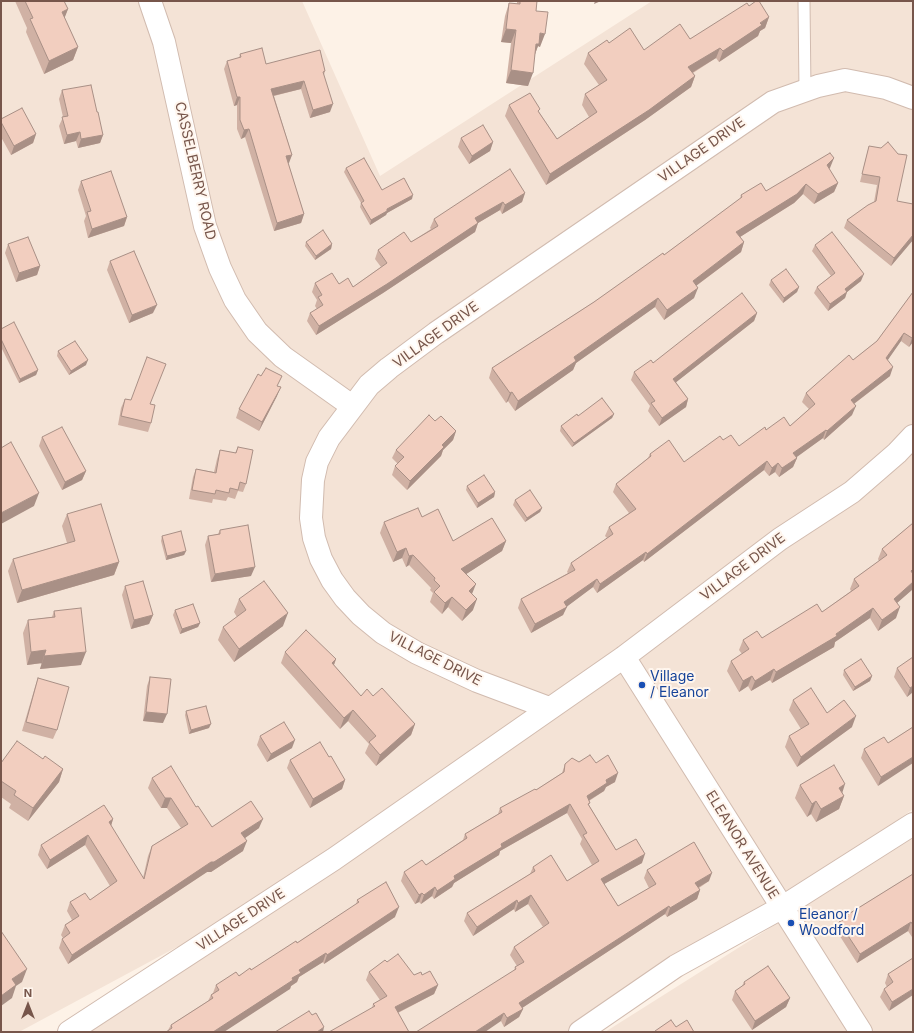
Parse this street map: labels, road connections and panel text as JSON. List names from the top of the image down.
{
  "streets": {
    "street": ["VILLAGE DRIVE", "CASSELBERRY ROAD", "ELEANOR AVENUE"]
  },
  "crossings": [
    ["VILLAGE DRIVE", "CASSELBERRY ROAD"],
    ["VILLAGE DRIVE", "ELEANOR AVENUE"]
  ],
  "places": ["Village / Eleanor", "Eleanor / Woodford"],
  "north": "top"
}
